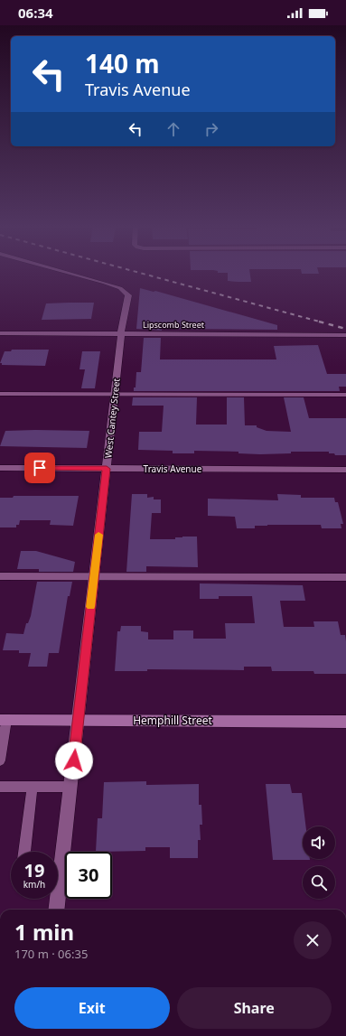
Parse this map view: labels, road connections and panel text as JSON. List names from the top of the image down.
{
  "streets": {
    "main road": ["Hemphill Street"],
    "street": ["Lipscomb Street", "West Cantey Street", "Travis Avenue"]
  },
  "crossings": [
    ["Lipscomb Street", "West Cantey Street"],
    ["West Cantey Street", "Travis Avenue"],
    ["West Cantey Street", "Hemphill Street"]
  ],
  "page": {
    "status": "06:34",
    "turn": ["140 m", "Travis Avenue"],
    "speed": "19 km/h",
    "limit": "30",
    "heading": ["1 min", "170 m · 06:35"],
    "buttons": ["Exit", "Share"]
  }
}
